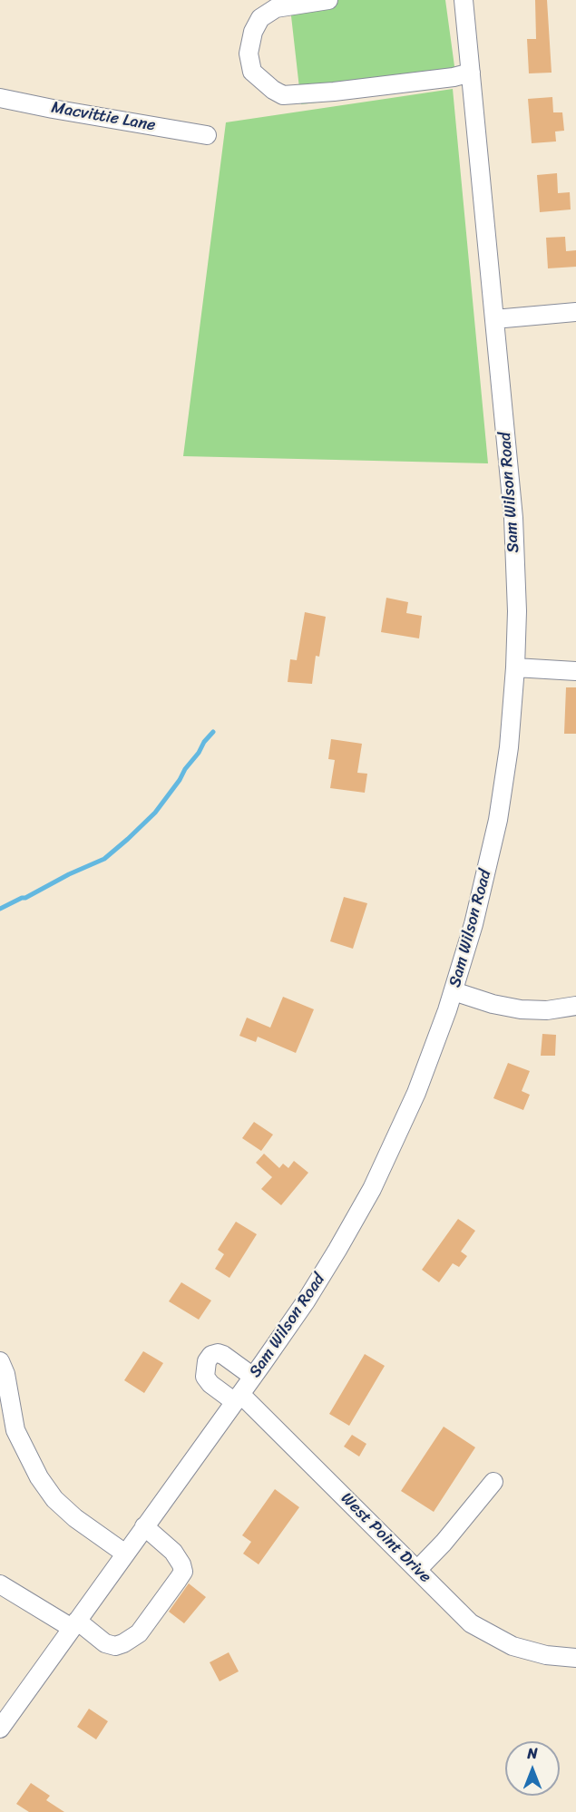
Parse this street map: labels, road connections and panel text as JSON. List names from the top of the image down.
{
  "streets": {
    "street": ["Macvittie Lane", "Sam Wilson Road", "West Point Drive"]
  },
  "crossings": [
    ["Sam Wilson Road", "West Point Drive"]
  ],
  "north": "top"
}
